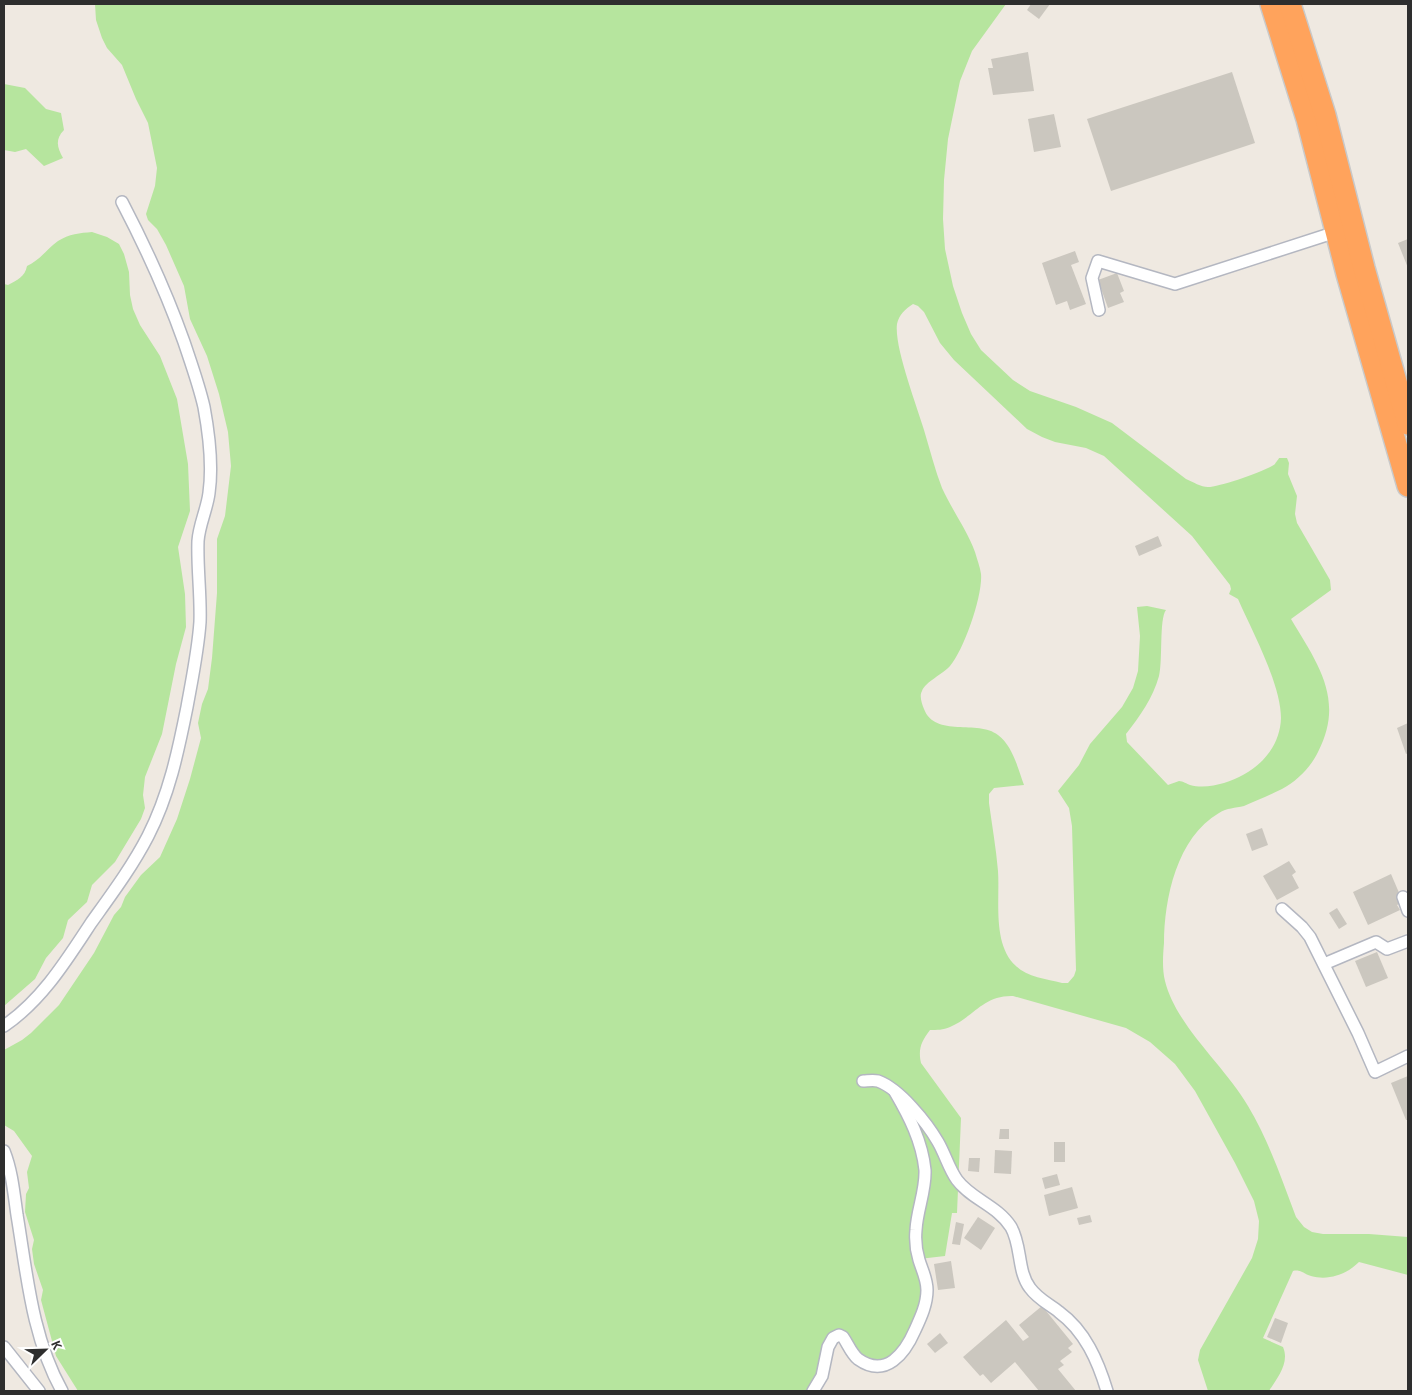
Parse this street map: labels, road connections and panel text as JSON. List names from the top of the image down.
{
  "north": "top right"
}
